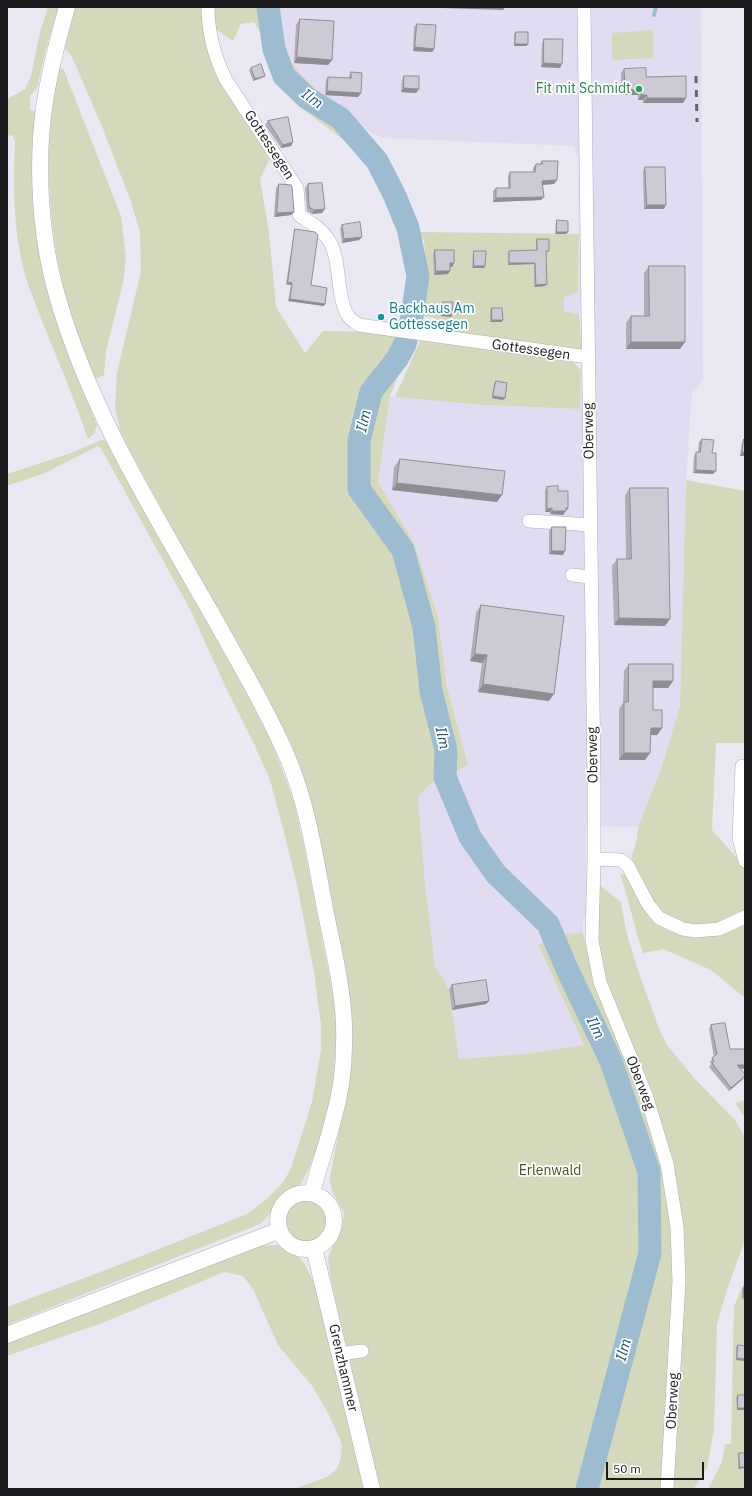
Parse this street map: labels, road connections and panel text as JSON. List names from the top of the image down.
{
  "streets": {
    "main road": ["Grenzhammer"],
    "street": ["Gottessegen", "Oberweg"]
  },
  "crossings": [
    ["Gottessegen", "Oberweg"]
  ],
  "water": ["Ilm"],
  "parks": ["Erlenwald"],
  "places": ["Fit mit Schmidt", "Backhaus Am Gottessegen"],
  "scale_bar": "50 m"
}
